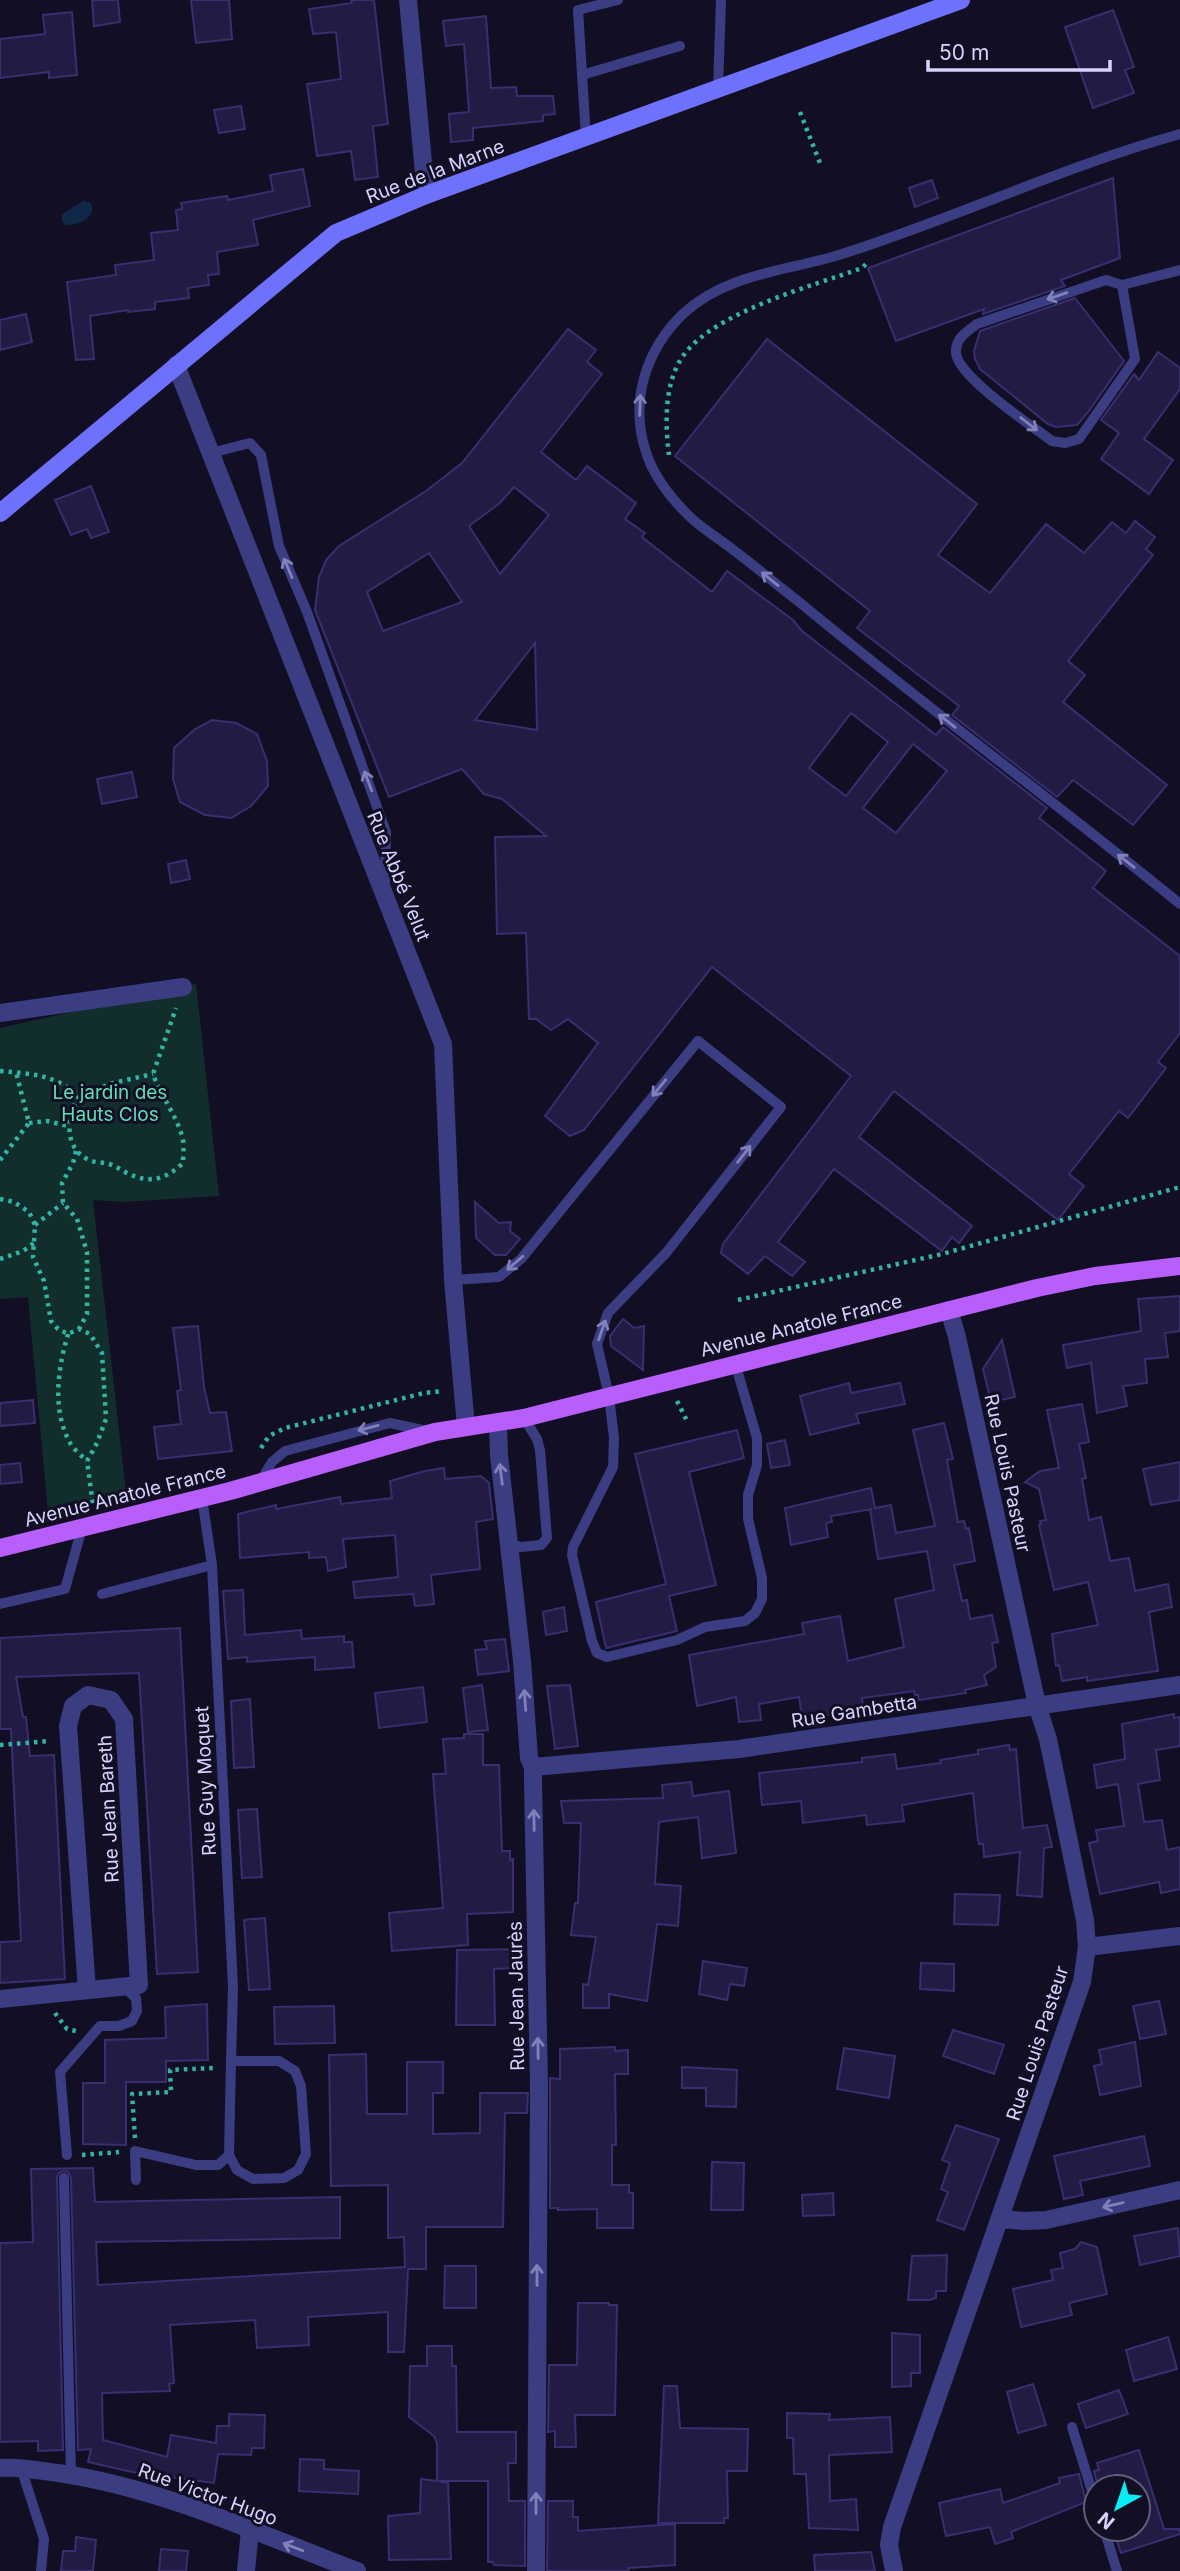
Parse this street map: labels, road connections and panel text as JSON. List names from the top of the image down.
{
  "streets": {
    "main road": ["Avenue Anatole France"],
    "street": [
      "Rue de la Marne",
      "Rue Abbé Velut",
      "Rue Louis Pasteur",
      "Rue Gambetta",
      "Rue Jean Bareth",
      "Rue Jean Jaurès",
      "Rue Victor Hugo"
    ],
    "lane": ["Rue Guy Moquet"]
  },
  "crossings": [
    ["Rue de la Marne", "Rue Abbé Velut"],
    ["Rue Abbé Velut", "Avenue Anatole France"],
    ["Avenue Anatole France", "Rue Louis Pasteur"],
    ["Avenue Anatole France", "Rue Guy Moquet"],
    ["Avenue Anatole France", "Rue Jean Jaurès"],
    ["Rue Louis Pasteur", "Rue Gambetta"],
    ["Rue Gambetta", "Rue Jean Jaurès"]
  ],
  "one_way": ["Rue Jean Jaurès"],
  "parks": ["Le jardin des Hauts Clos"],
  "scale_bar": "50 m",
  "north": "bottom left"
}
